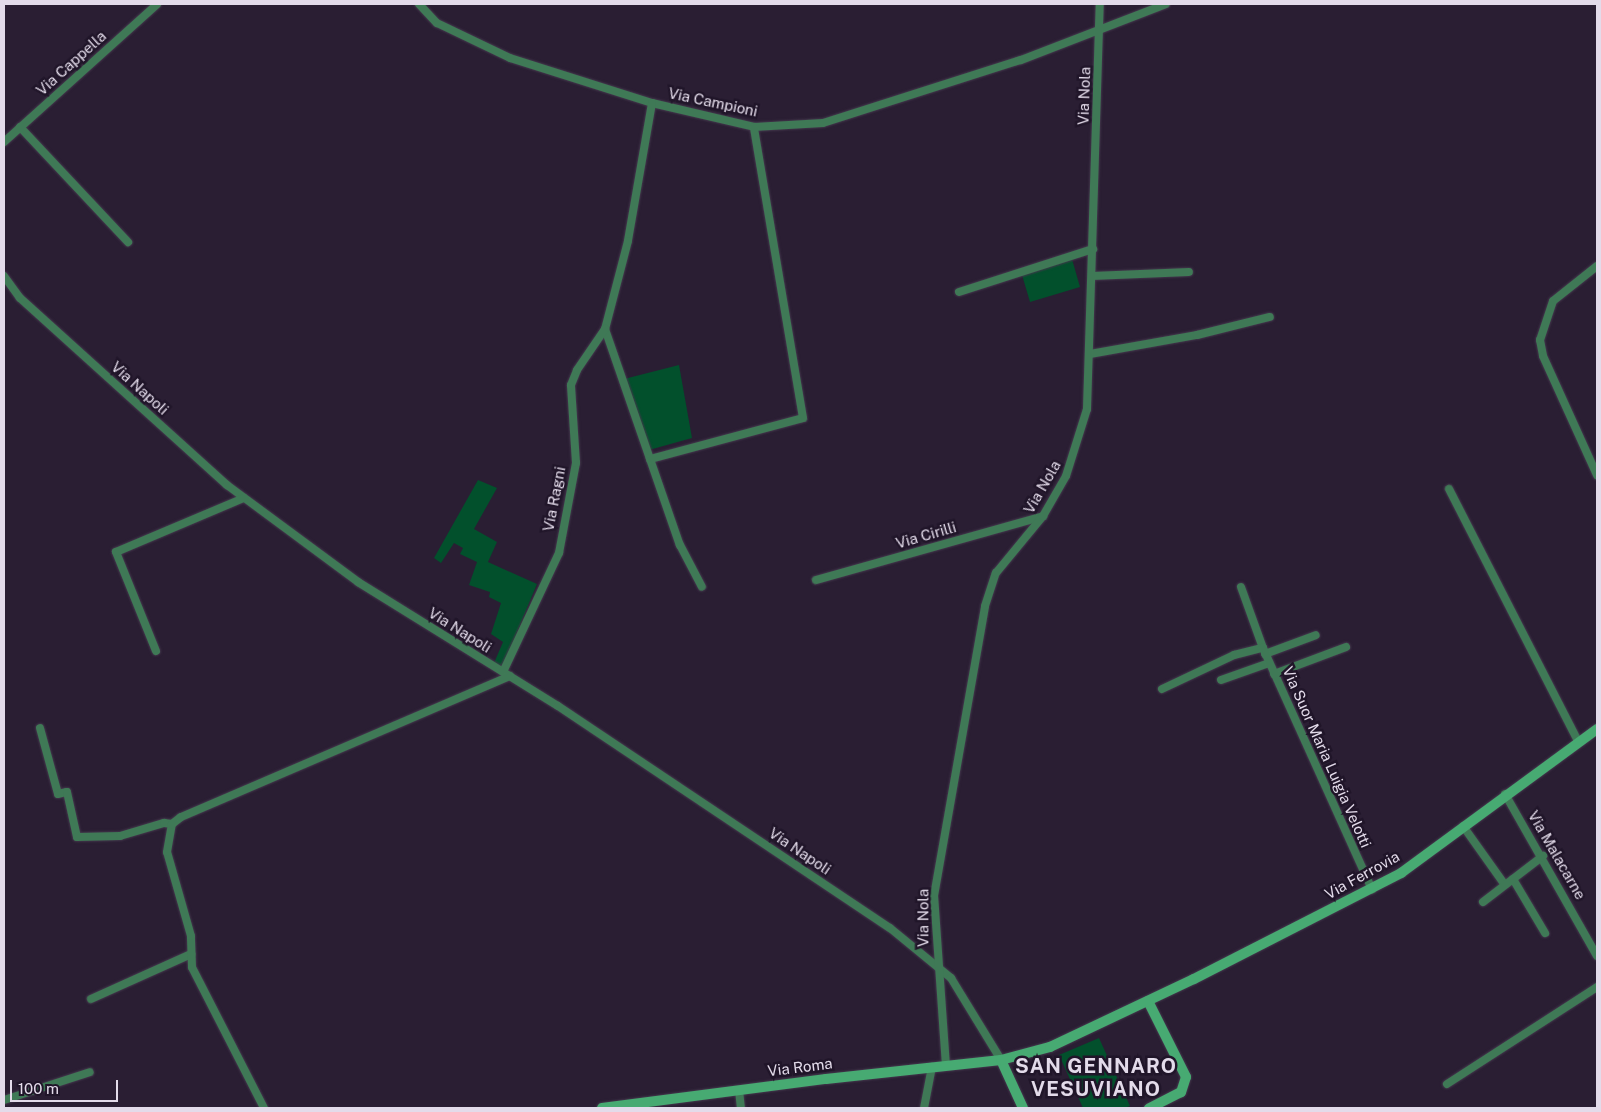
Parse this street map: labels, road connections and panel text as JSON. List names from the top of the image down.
{
  "streets": {
    "main road": ["Via Ferrovia", "Via Roma"],
    "street": [
      "Via Cappella",
      "Via Nola",
      "Via Campioni",
      "Via Napoli",
      "Via Ragni",
      "Via Cirilli",
      "Via Suor Maria Luigia Velotti",
      "Via Malacarne"
    ]
  },
  "crossings": [
    ["Via Nola", "Via Campioni"],
    ["Via Nola", "Via Napoli"],
    ["Via Nola", "Via Cirilli"],
    ["Via Nola", "Via Roma"],
    ["Via Campioni", "Via Ragni"],
    ["Via Napoli", "Via Ragni"],
    ["Via Napoli", "Via Ferrovia"],
    ["Via Napoli", "Via Roma"],
    ["Via Suor Maria Luigia Velotti", "Via Ferrovia"],
    ["Via Malacarne", "Via Ferrovia"],
    ["Via Ferrovia", "Via Roma"]
  ],
  "districts": ["SAN GENNARO VESUVIANO"],
  "scale_bar": "100 m"
}
